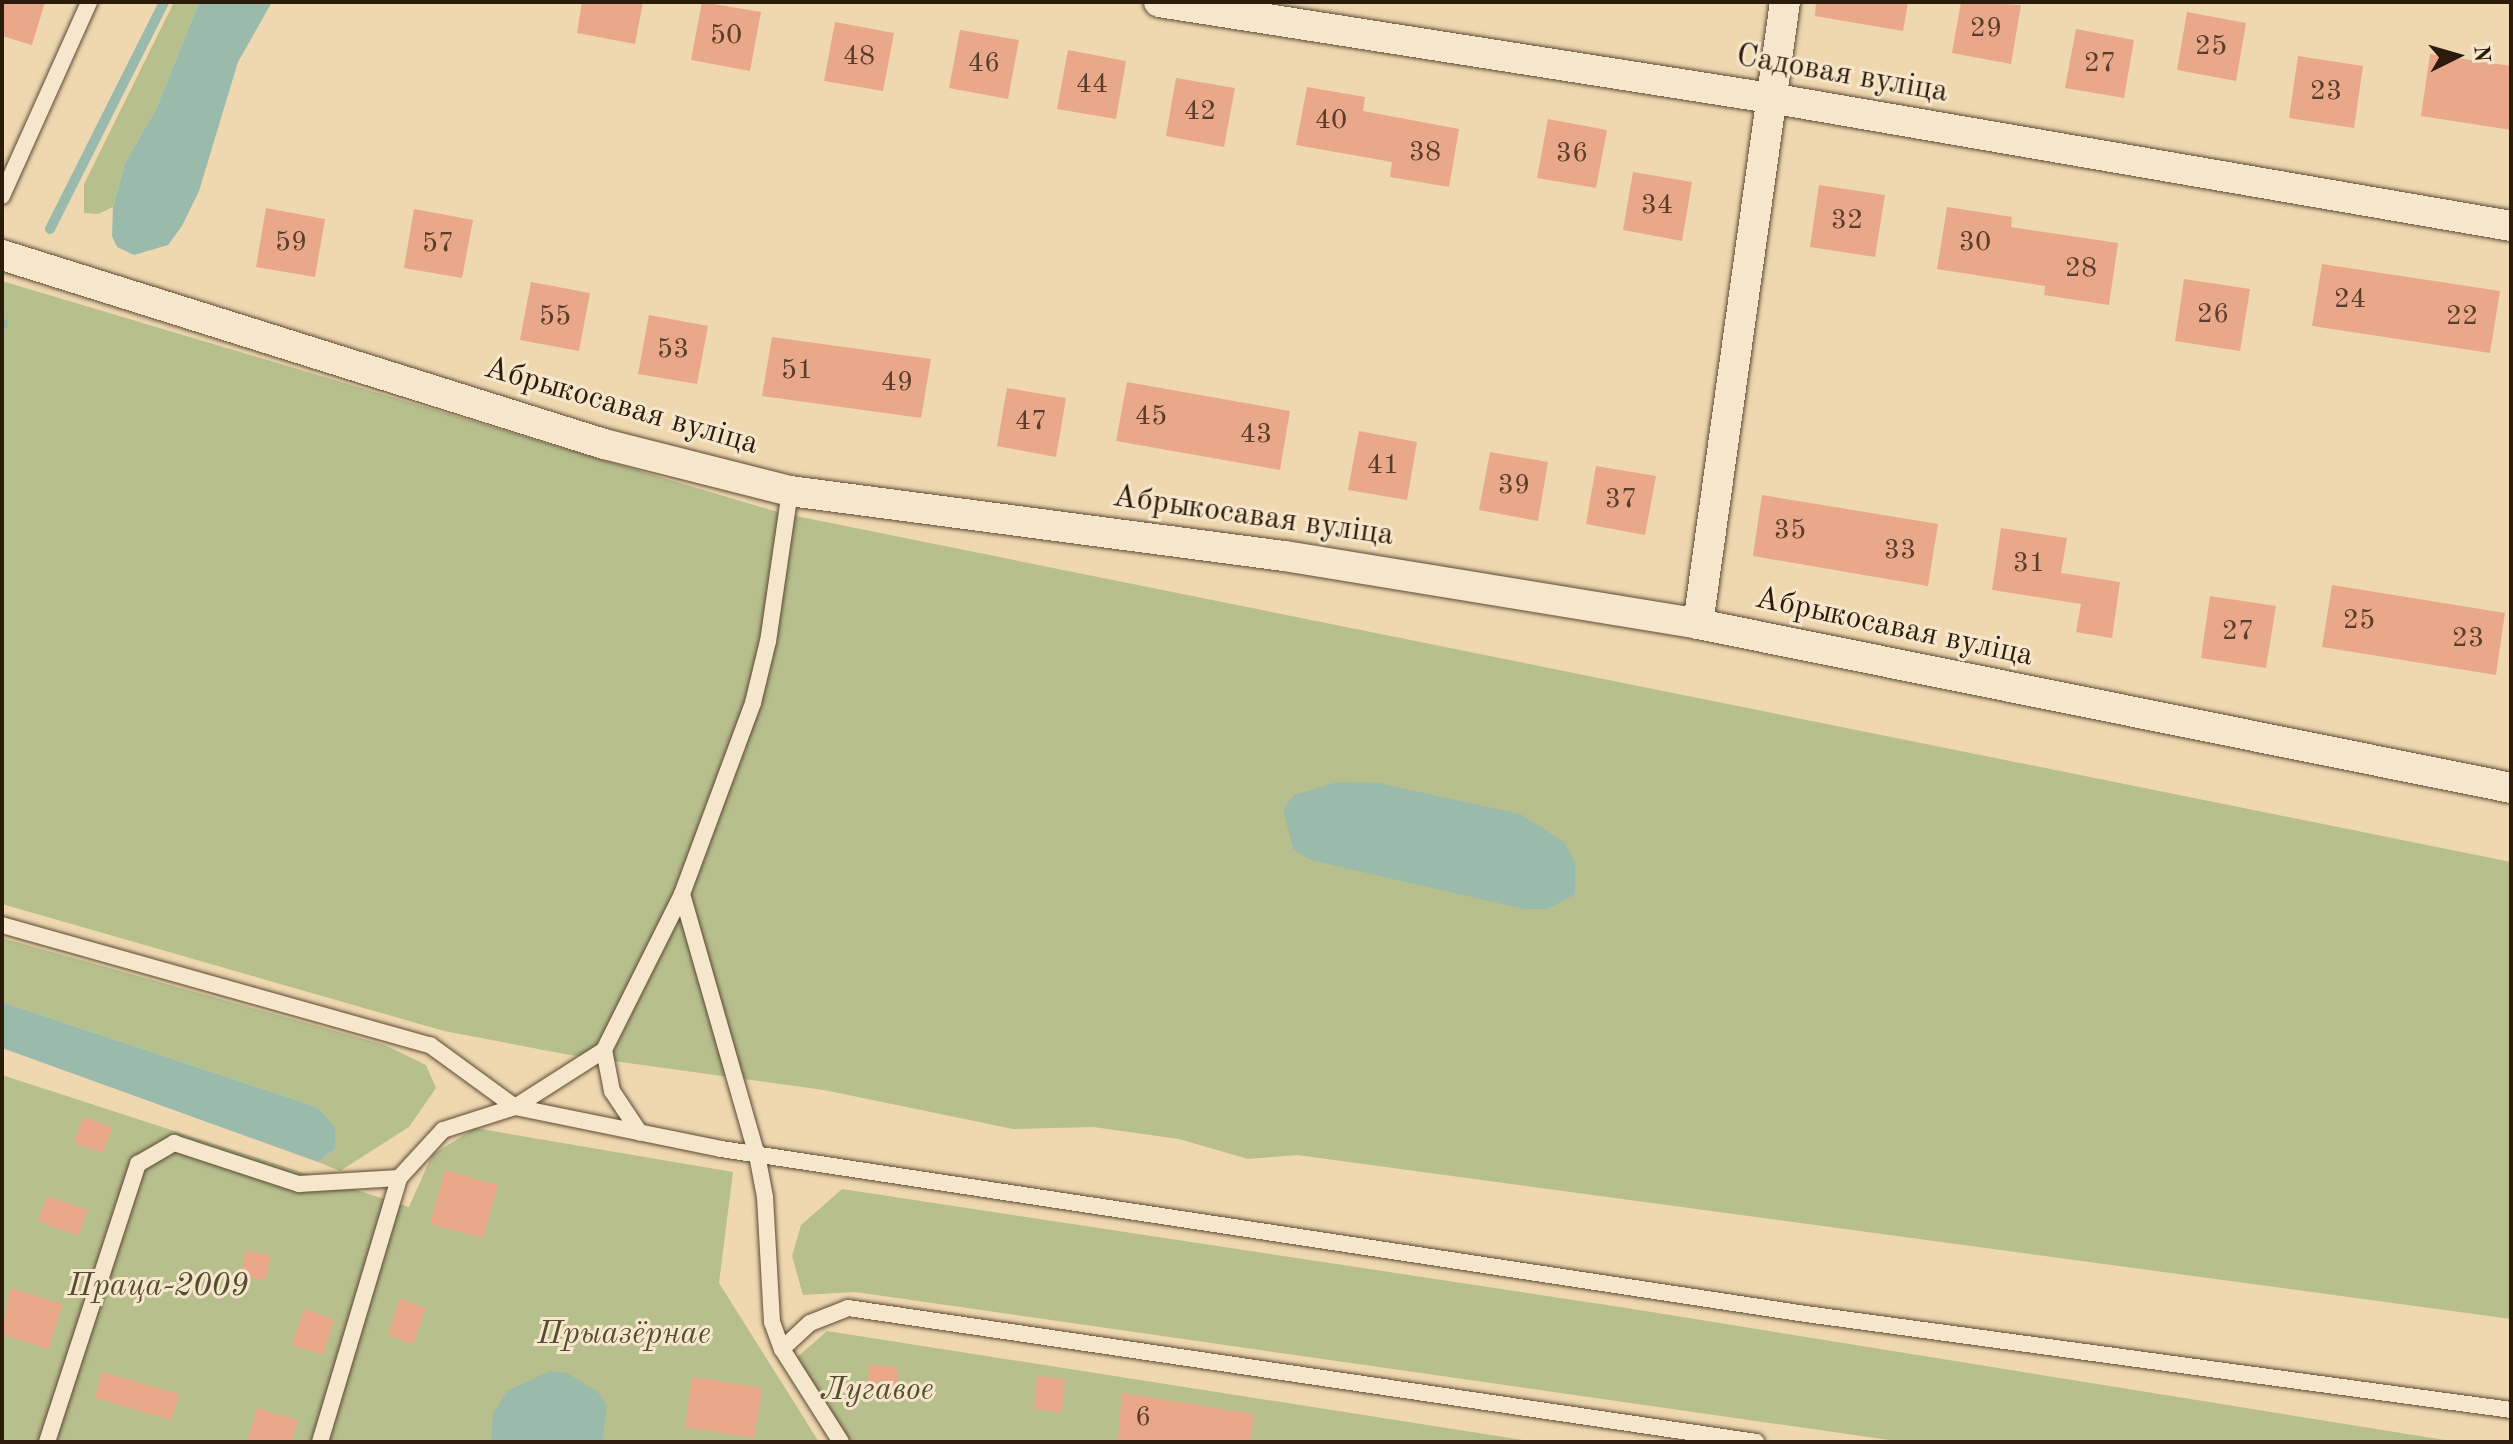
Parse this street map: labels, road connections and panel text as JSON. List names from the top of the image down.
{
  "streets": {
    "street": ["Садовая вуліца", "Абрыкосавая вуліца"]
  },
  "parks": ["Праца-2009", "Прыазёрнае", "Лугавое"],
  "house_numbers": [
    "29",
    "50",
    "25",
    "48",
    "46",
    "27",
    "44",
    "23",
    "42",
    "40",
    "38",
    "36",
    "34",
    "32",
    "59",
    "30",
    "57",
    "28",
    "24",
    "26",
    "55",
    "22",
    "53",
    "51",
    "49",
    "45",
    "47",
    "43",
    "41",
    "39",
    "37",
    "35",
    "33",
    "31",
    "25",
    "27",
    "23",
    "6"
  ],
  "north": "right"
}
